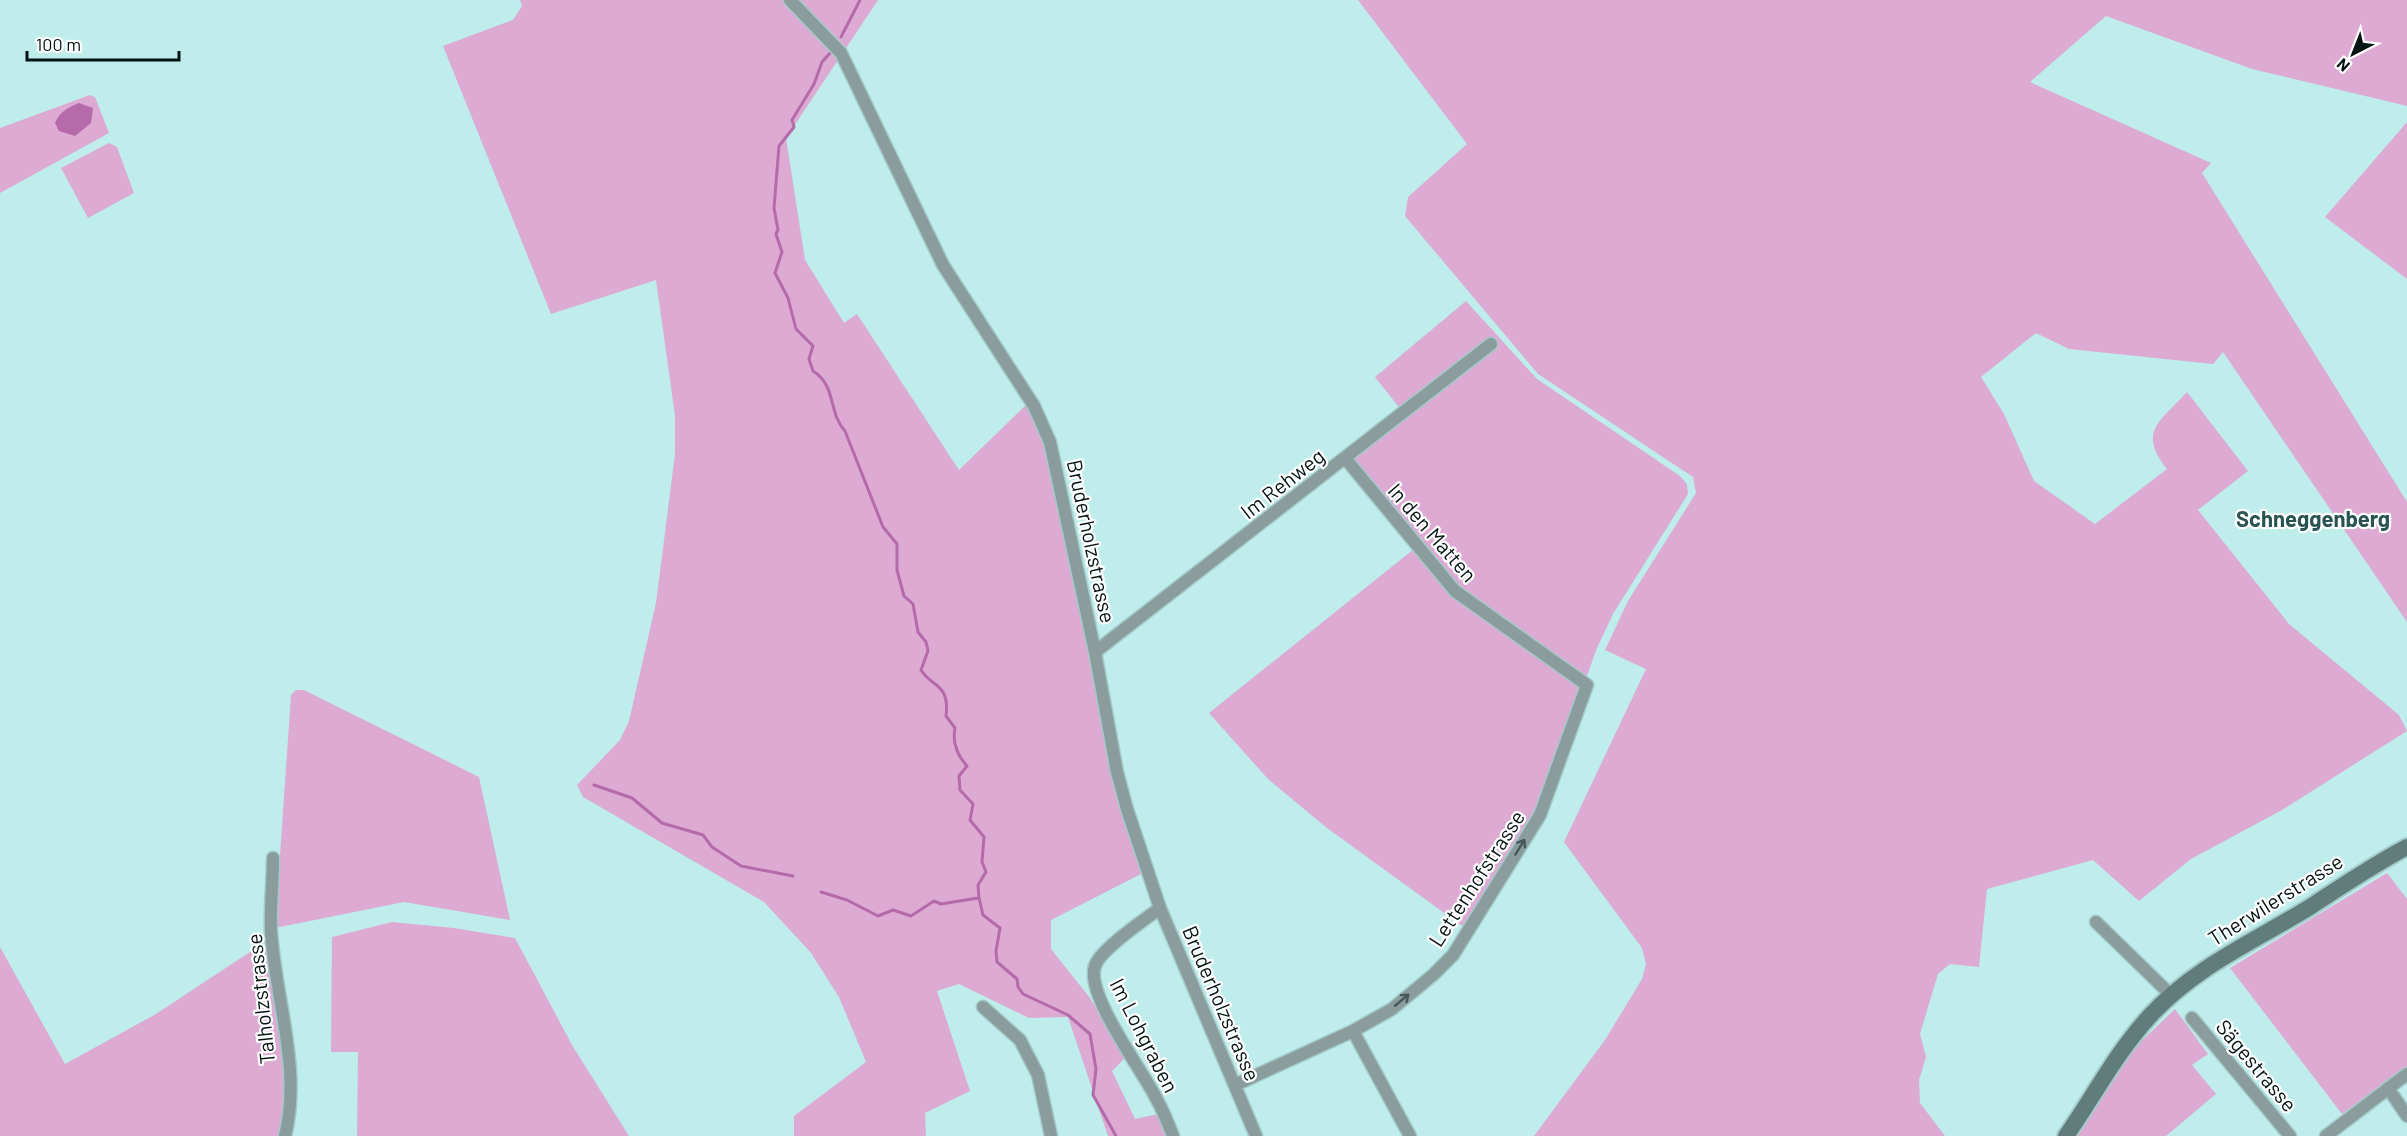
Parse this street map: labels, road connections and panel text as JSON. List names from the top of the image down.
{
  "streets": {
    "main road": ["Therwilerstrasse"],
    "street": [
      "Im Rehweg",
      "In den Matten",
      "Bruderholzstrasse",
      "Lettenhofstrasse",
      "Talholzstrasse",
      "Im Lohgraben",
      "Sägestrasse"
    ]
  },
  "crossings": [
    ["Im Rehweg", "In den Matten"],
    ["Im Rehweg", "Bruderholzstrasse"],
    ["In den Matten", "Lettenhofstrasse"],
    ["Bruderholzstrasse", "Lettenhofstrasse"],
    ["Bruderholzstrasse", "Im Lohgraben"]
  ],
  "one_way": ["Lettenhofstrasse"],
  "districts": ["Schneggenberg"],
  "scale_bar": "100 m",
  "north": "bottom left"
}
